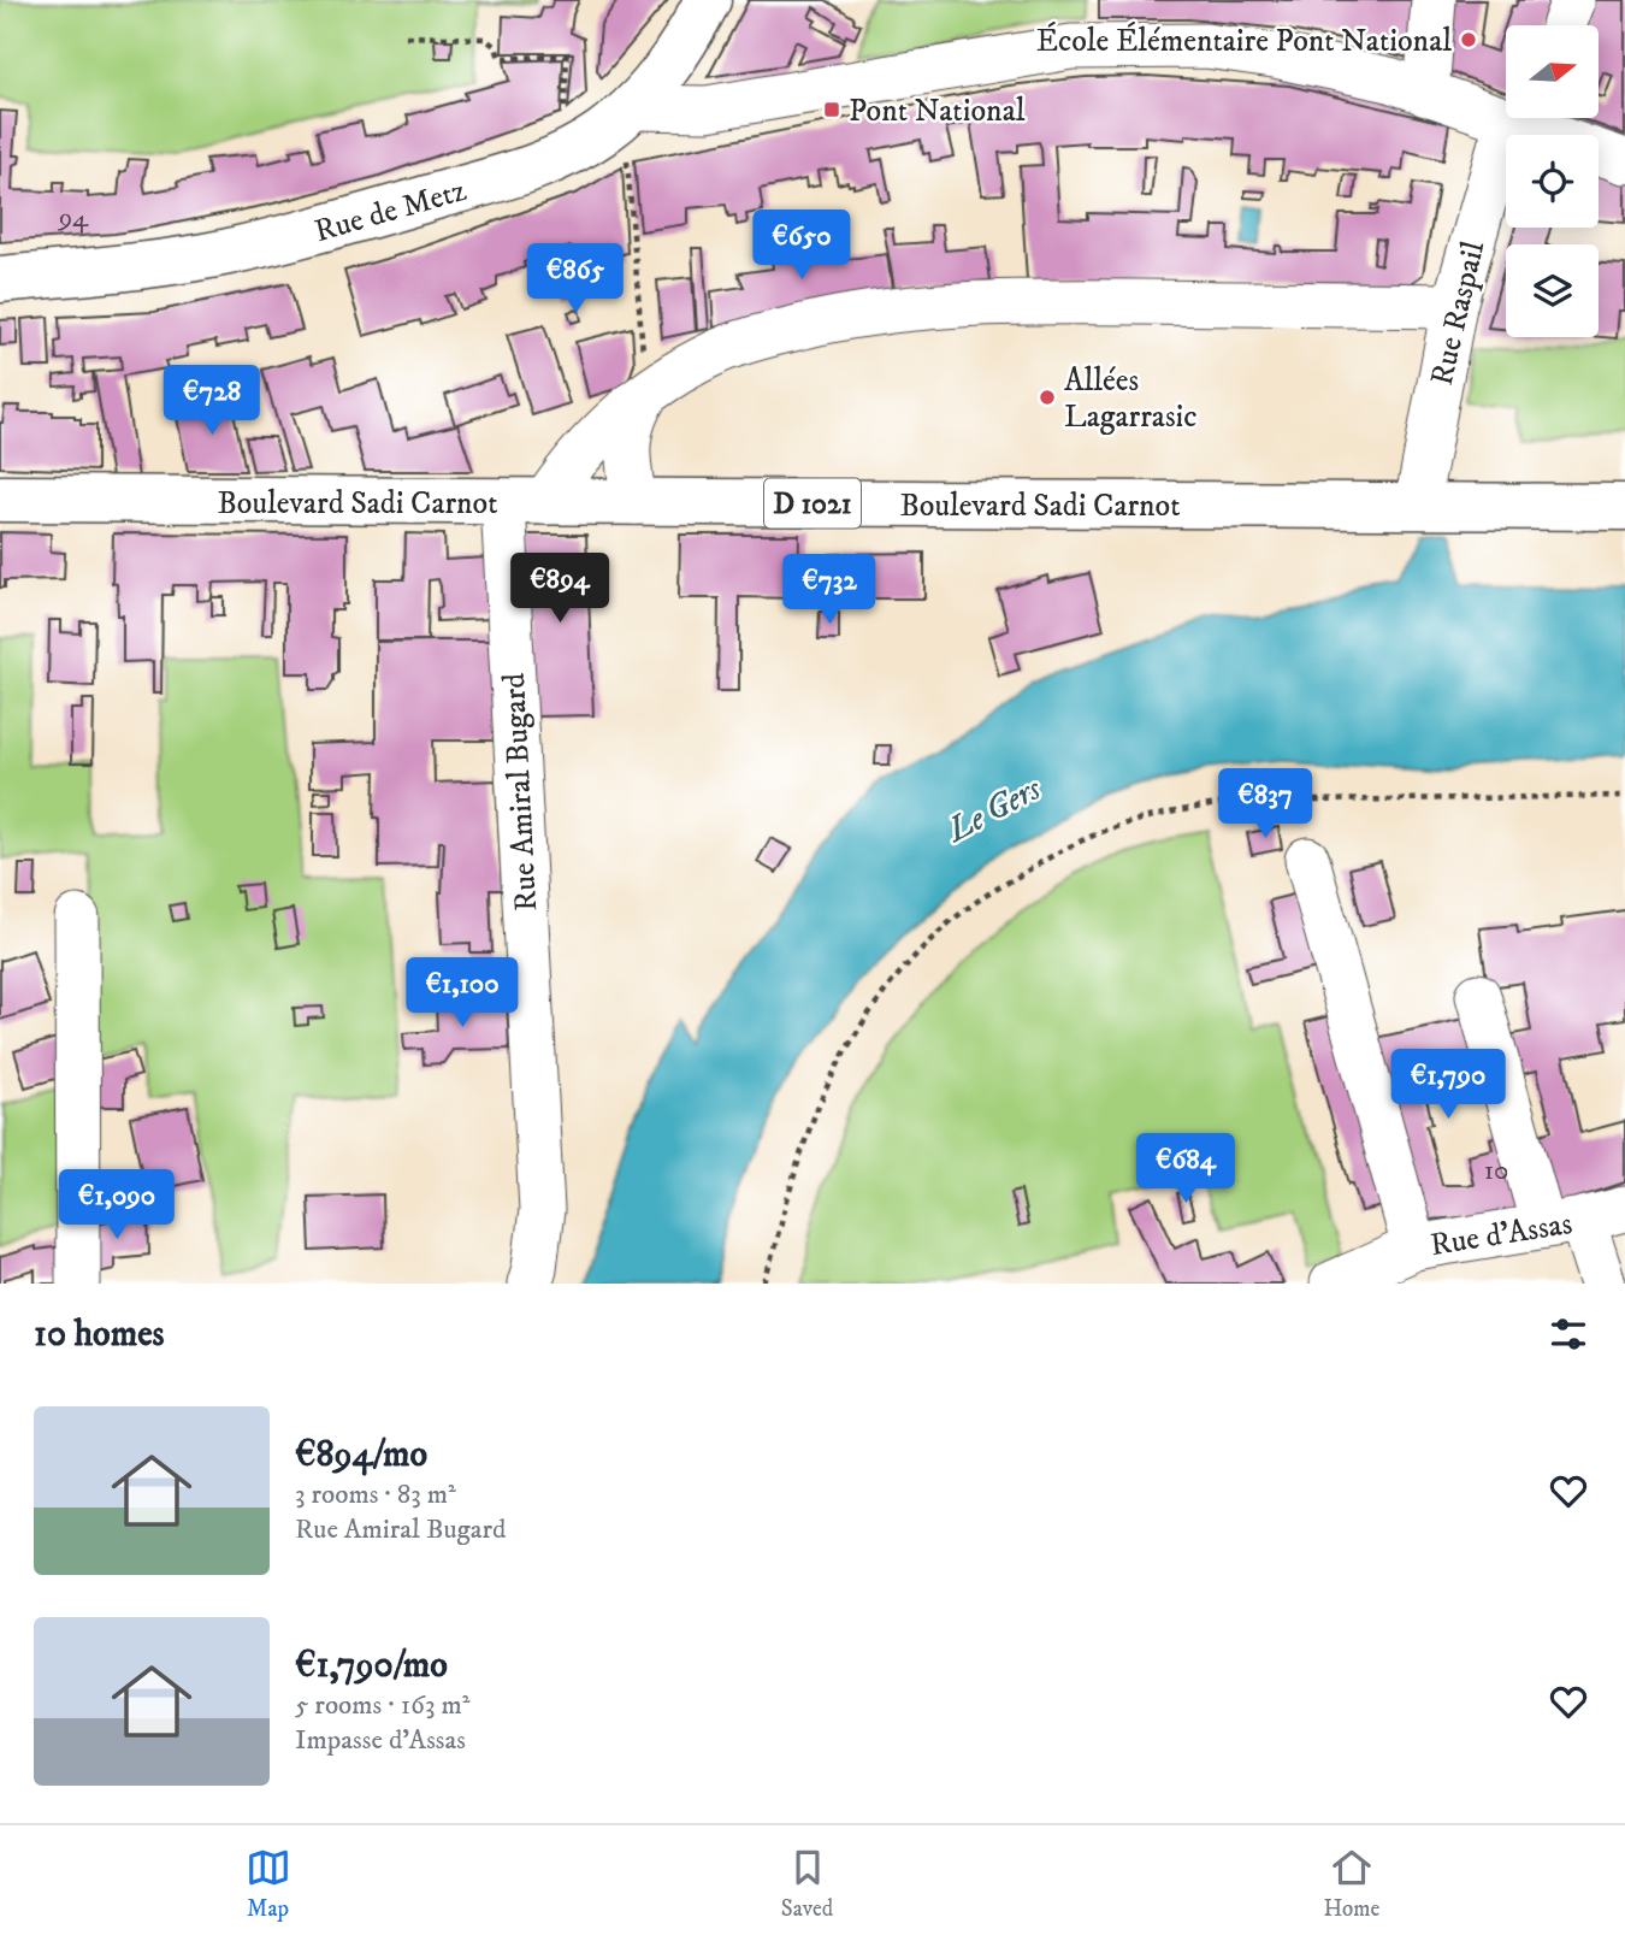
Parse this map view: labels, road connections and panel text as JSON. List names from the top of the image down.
{
  "streets": {
    "main road": ["Rue de Metz", "Boulevard Sadi Carnot", "D 1021"],
    "street": ["Rue Raspail", "Rue Amiral Bugard", "Rue d'Assas"]
  },
  "crossings": [
    ["Rue Raspail", "Boulevard Sadi Carnot"],
    ["Boulevard Sadi Carnot", "Rue Amiral Bugard"]
  ],
  "water": ["Le Gers"],
  "places": {
    "other": ["École Élémentaire Pont National", "Allées Lagarrasic"],
    "transit": ["Pont National"]
  },
  "house_numbers": ["94", "10"],
  "north": "right",
  "page": {
    "price": [
      "€650",
      "€865",
      "€728",
      "€894",
      "€732",
      "€837",
      "€1,100",
      "€1,790",
      "€684",
      "€1,090"
    ],
    "heading": "10 homes",
    "list": [
      {
        "name": "€894/mo",
        "note": "3 rooms · 83 m² · Rue Amiral Bugard"
      },
      {
        "name": "€1,790/mo",
        "note": "5 rooms · 163 m² · Impasse d'Assas"
      }
    ],
    "tabs": ["Map", "Saved", "Home"]
  }
}
